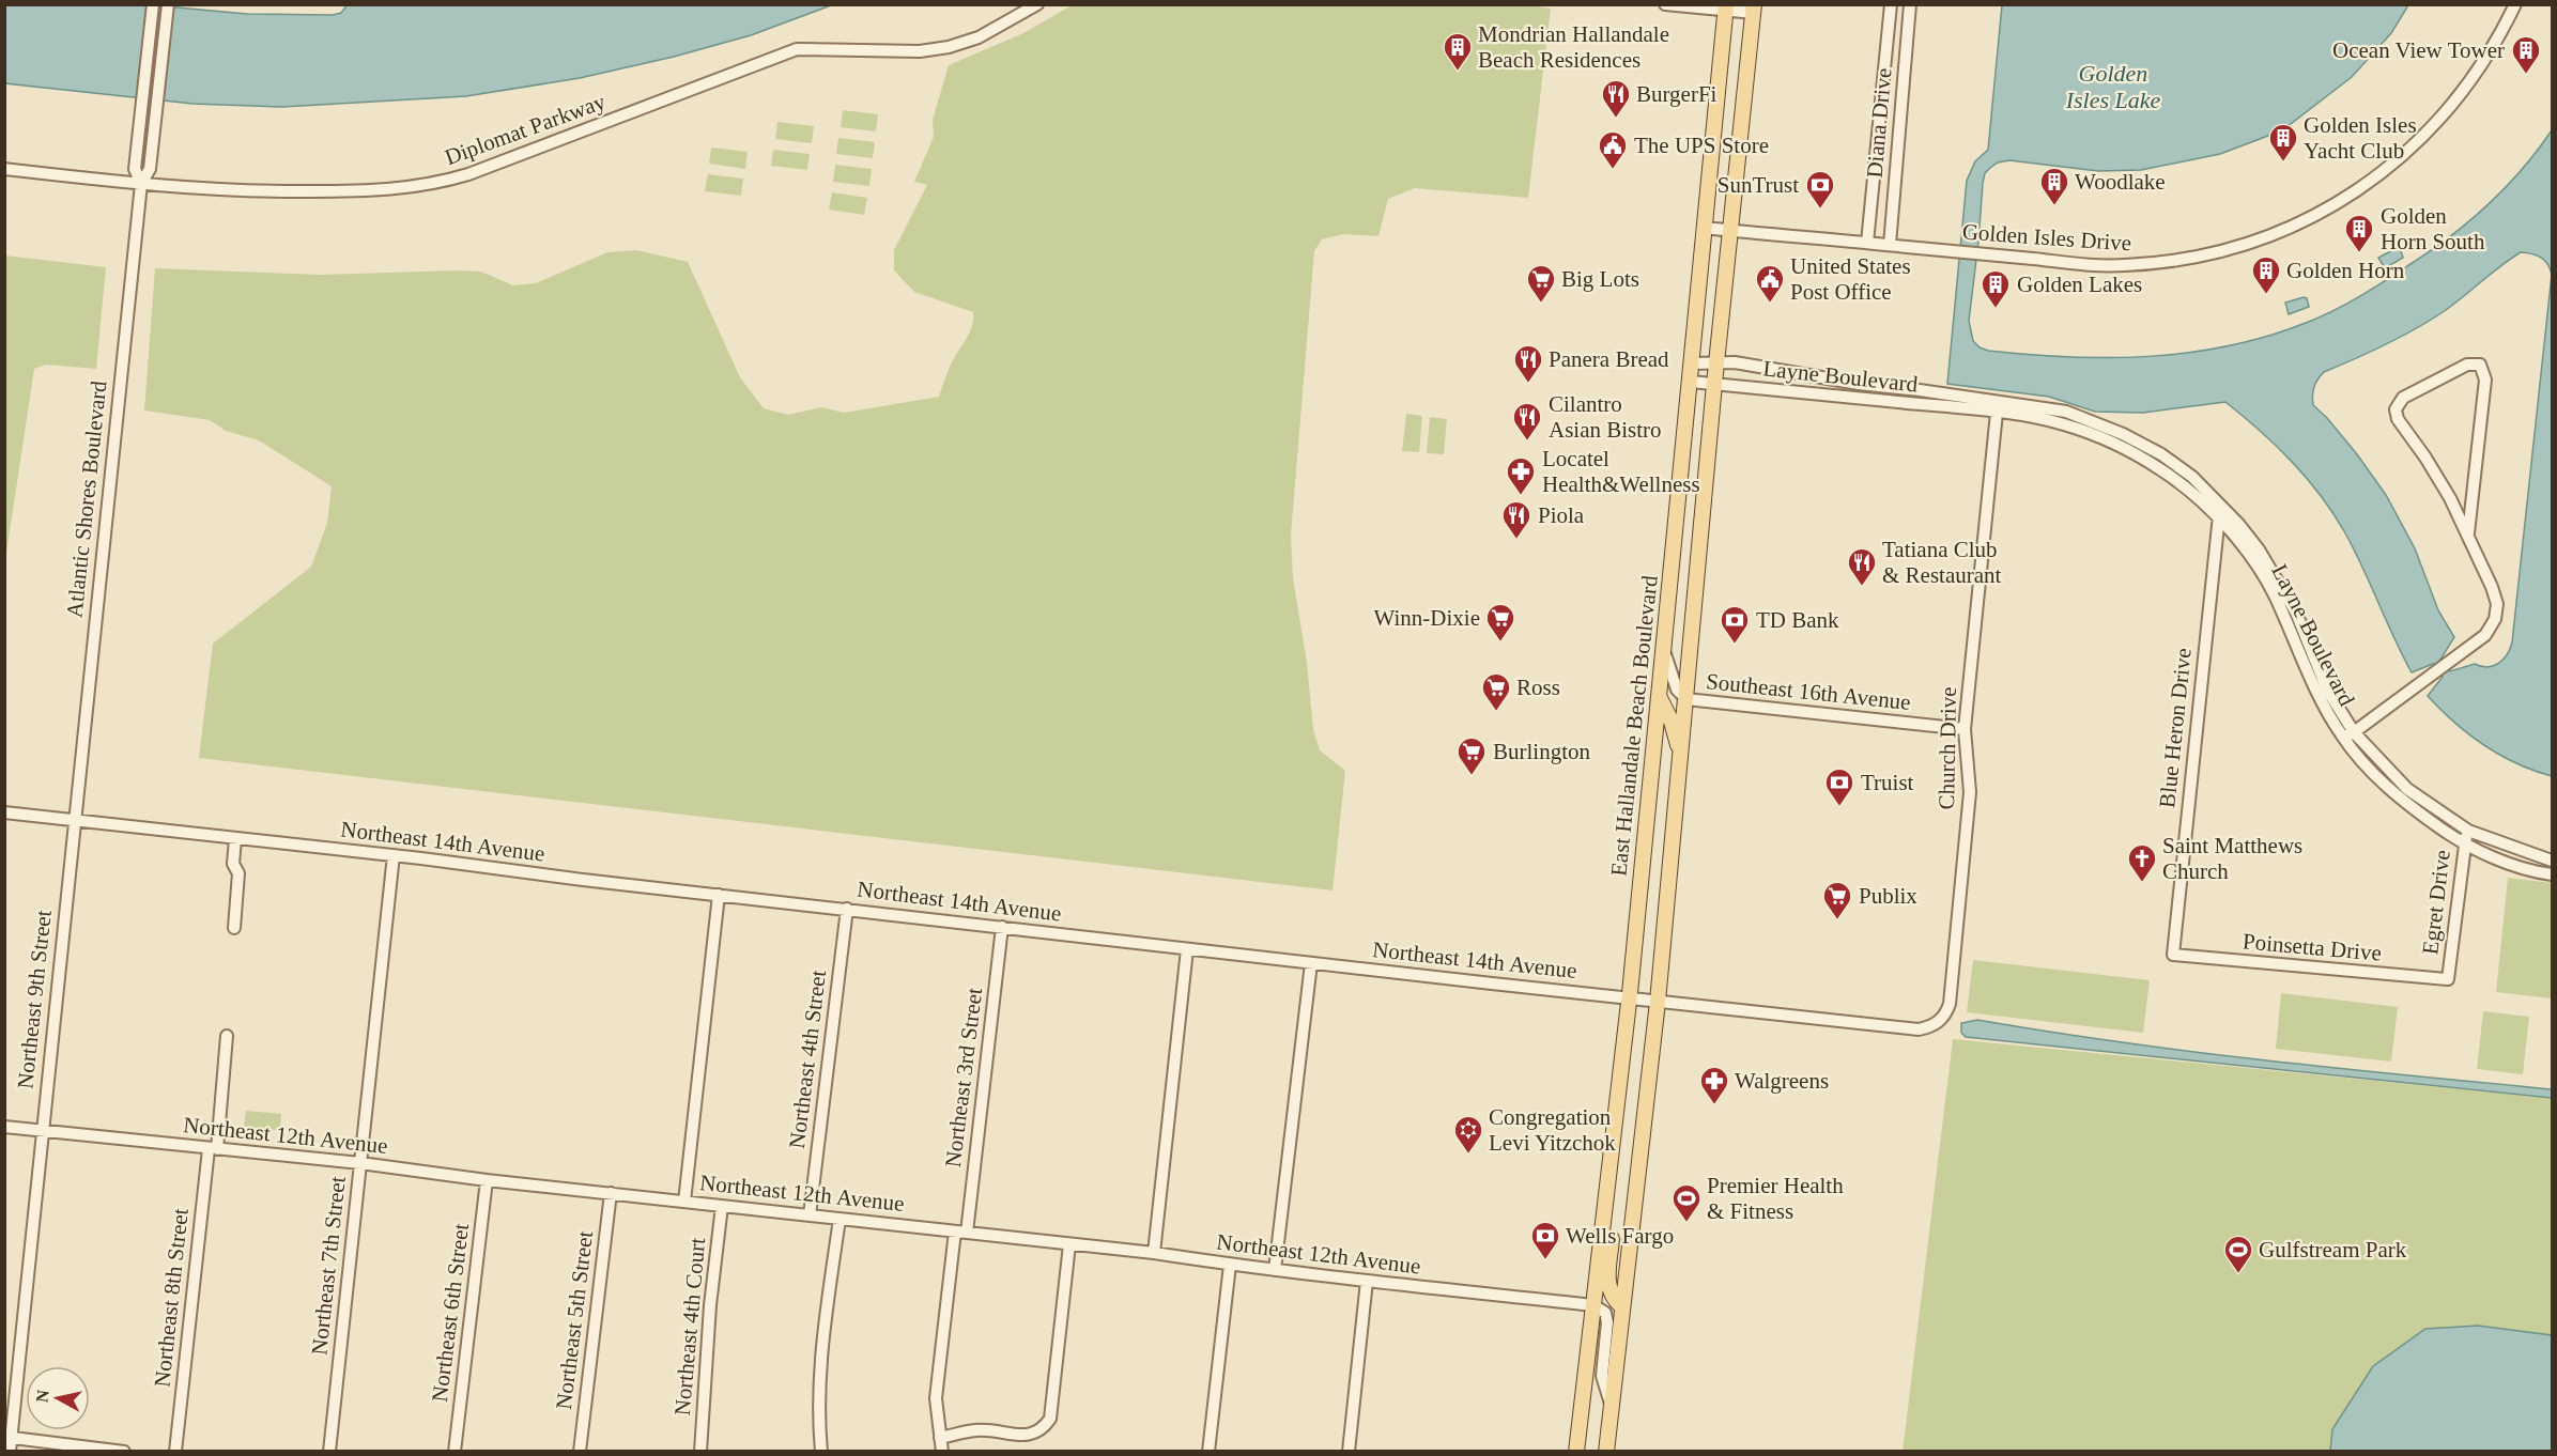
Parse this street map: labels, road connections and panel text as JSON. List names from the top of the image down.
{
  "streets": {
    "main road": ["East Hallandale Beach Boulevard"],
    "street": [
      "Diana Drive",
      "Diplomat Parkway",
      "Golden Isles Drive",
      "Layne Boulevard",
      "Atlantic Shores Boulevard",
      "Southeast 16th Avenue",
      "Blue Heron Drive",
      "Church Drive",
      "Northeast 14th Avenue",
      "Egret Drive",
      "Poinsetta Drive",
      "Northeast 9th Street",
      "Northeast 4th Street",
      "Northeast 3rd Street",
      "Northeast 12th Avenue",
      "Northeast 7th Street",
      "Northeast 8th Street",
      "Northeast 6th Street",
      "Northeast 5th Street",
      "Northeast 4th Court"
    ]
  },
  "crossings": [
    ["Diana Drive", "Golden Isles Drive"],
    ["Diplomat Parkway", "Atlantic Shores Boulevard"],
    ["Golden Isles Drive", "East Hallandale Beach Boulevard"],
    ["Layne Boulevard", "East Hallandale Beach Boulevard"],
    ["Layne Boulevard", "Blue Heron Drive"],
    ["Layne Boulevard", "Church Drive"],
    ["Layne Boulevard", "Egret Drive"],
    ["Atlantic Shores Boulevard", "Northeast 14th Avenue"],
    ["Atlantic Shores Boulevard", "Northeast 9th Street"],
    ["Southeast 16th Avenue", "Church Drive"],
    ["East Hallandale Beach Boulevard", "Northeast 14th Avenue"],
    ["East Hallandale Beach Boulevard", "Northeast 12th Avenue"],
    ["Blue Heron Drive", "Poinsetta Drive"],
    ["Church Drive", "Northeast 14th Avenue"],
    ["Northeast 14th Avenue", "Northeast 9th Street"],
    ["Northeast 14th Avenue", "Northeast 4th Street"],
    ["Northeast 14th Avenue", "Northeast 3rd Street"],
    ["Northeast 14th Avenue", "Northeast 7th Street"],
    ["Egret Drive", "Poinsetta Drive"],
    ["Northeast 9th Street", "Northeast 12th Avenue"],
    ["Northeast 4th Street", "Northeast 12th Avenue"],
    ["Northeast 3rd Street", "Northeast 12th Avenue"],
    ["Northeast 12th Avenue", "Northeast 7th Street"],
    ["Northeast 12th Avenue", "Northeast 8th Street"],
    ["Northeast 12th Avenue", "Northeast 6th Street"],
    ["Northeast 12th Avenue", "Northeast 5th Street"],
    ["Northeast 12th Avenue", "Northeast 4th Court"]
  ],
  "water": ["Golden Isles Lake"],
  "places": {
    "building": [
      "Mondrian Hallandale Beach Residences",
      "Ocean View Tower",
      "Golden Isles Yacht Club",
      "Woodlake",
      "Golden Horn South",
      "Golden Horn",
      "Golden Lakes"
    ],
    "restaurant": [
      "BurgerFi",
      "Panera Bread",
      "Cilantro Asian Bistro",
      "Piola",
      "Tatiana Club & Restaurant"
    ],
    "public building": ["The UPS Store", "United States Post Office"],
    "bank": [
      "SunTrust",
      "TD Bank",
      "Truist",
      "Wells Fargo"
    ],
    "supermarket": [
      "Big Lots",
      "Winn-Dixie",
      "Ross",
      "Burlington",
      "Publix"
    ],
    "pharmacy": ["Locatel Health&Wellness", "Walgreens"],
    "church": ["Saint Matthews Church"],
    "synagogue": ["Congregation Levi Yitzchok"],
    "sports": ["Premier Health & Fitness", "Gulfstream Park"]
  },
  "north": "left"
}
